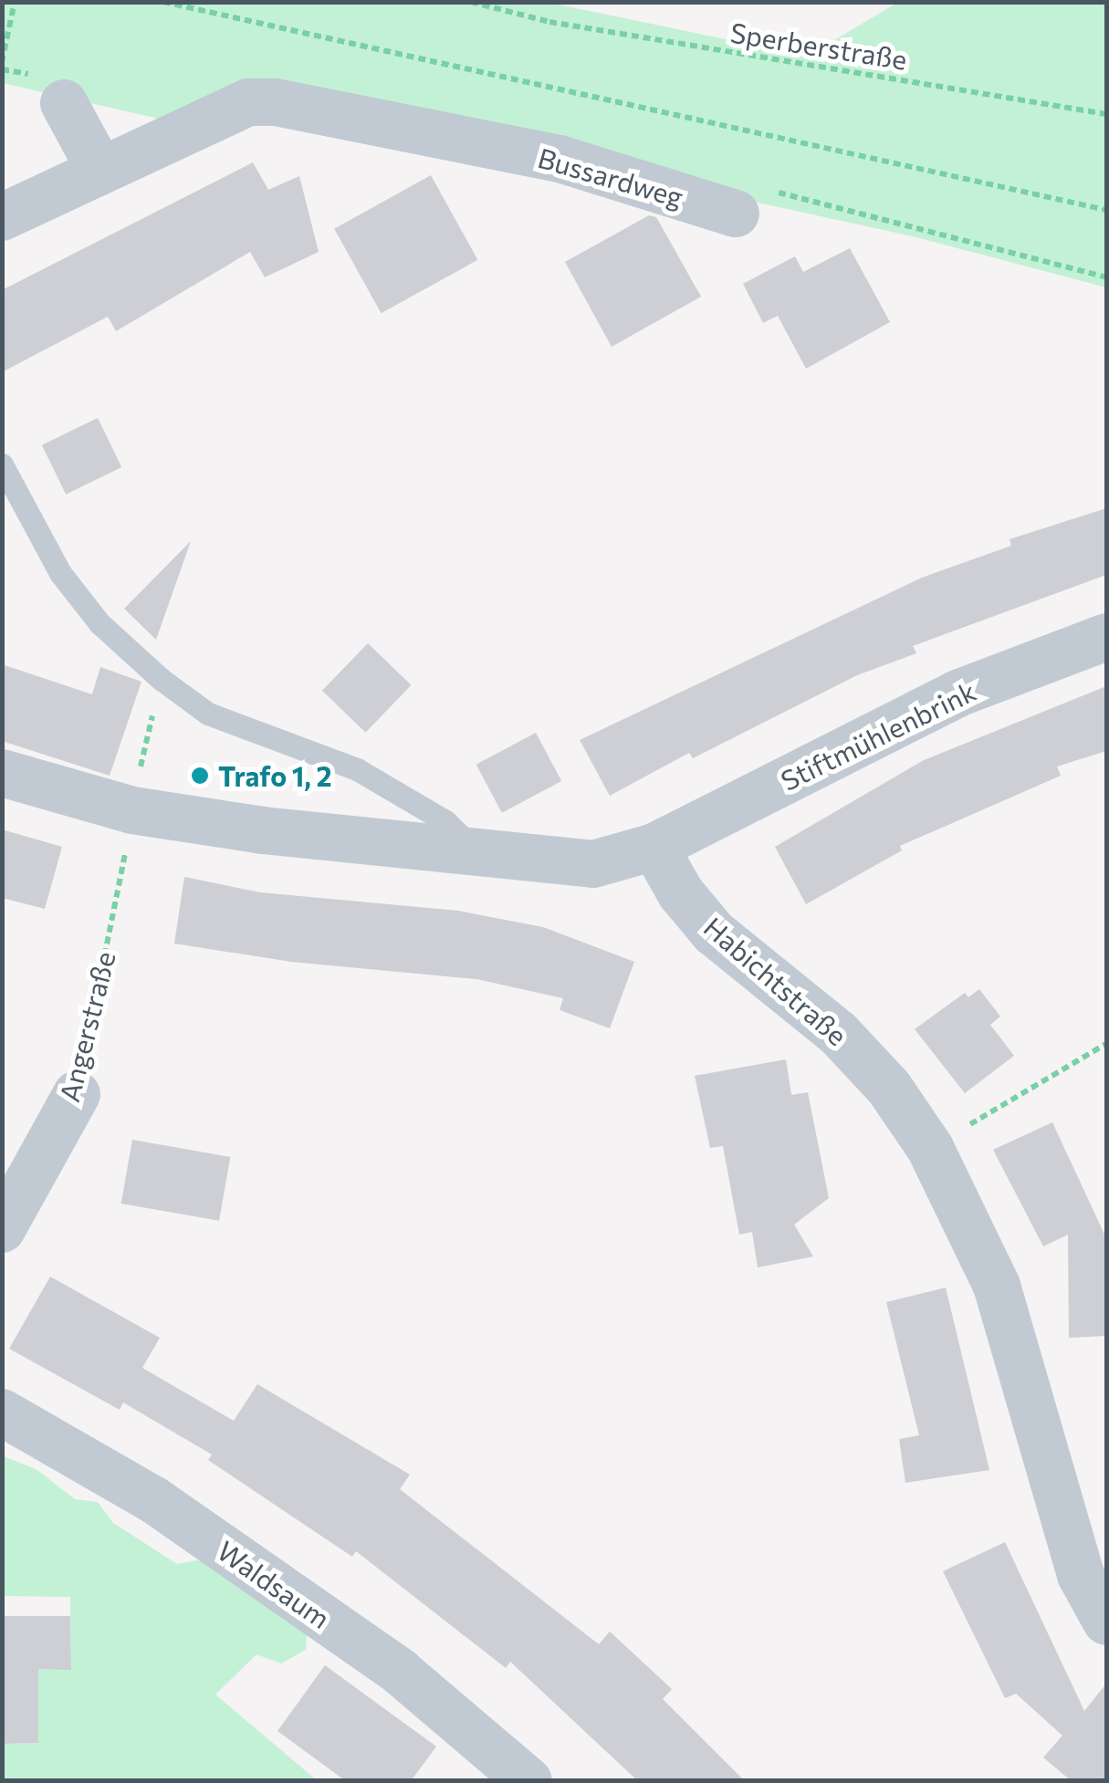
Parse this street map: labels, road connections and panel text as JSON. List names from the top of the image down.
{
  "streets": {
    "street": [
      "Bussardweg",
      "Stiftmühlenbrink",
      "Habichtstraße",
      "Angerstraße",
      "Waldsaum"
    ],
    "path": ["Sperberstraße"]
  },
  "crossings": [
    ["Stiftmühlenbrink", "Habichtstraße"]
  ],
  "places": ["Trafo 1, 2"]
}
